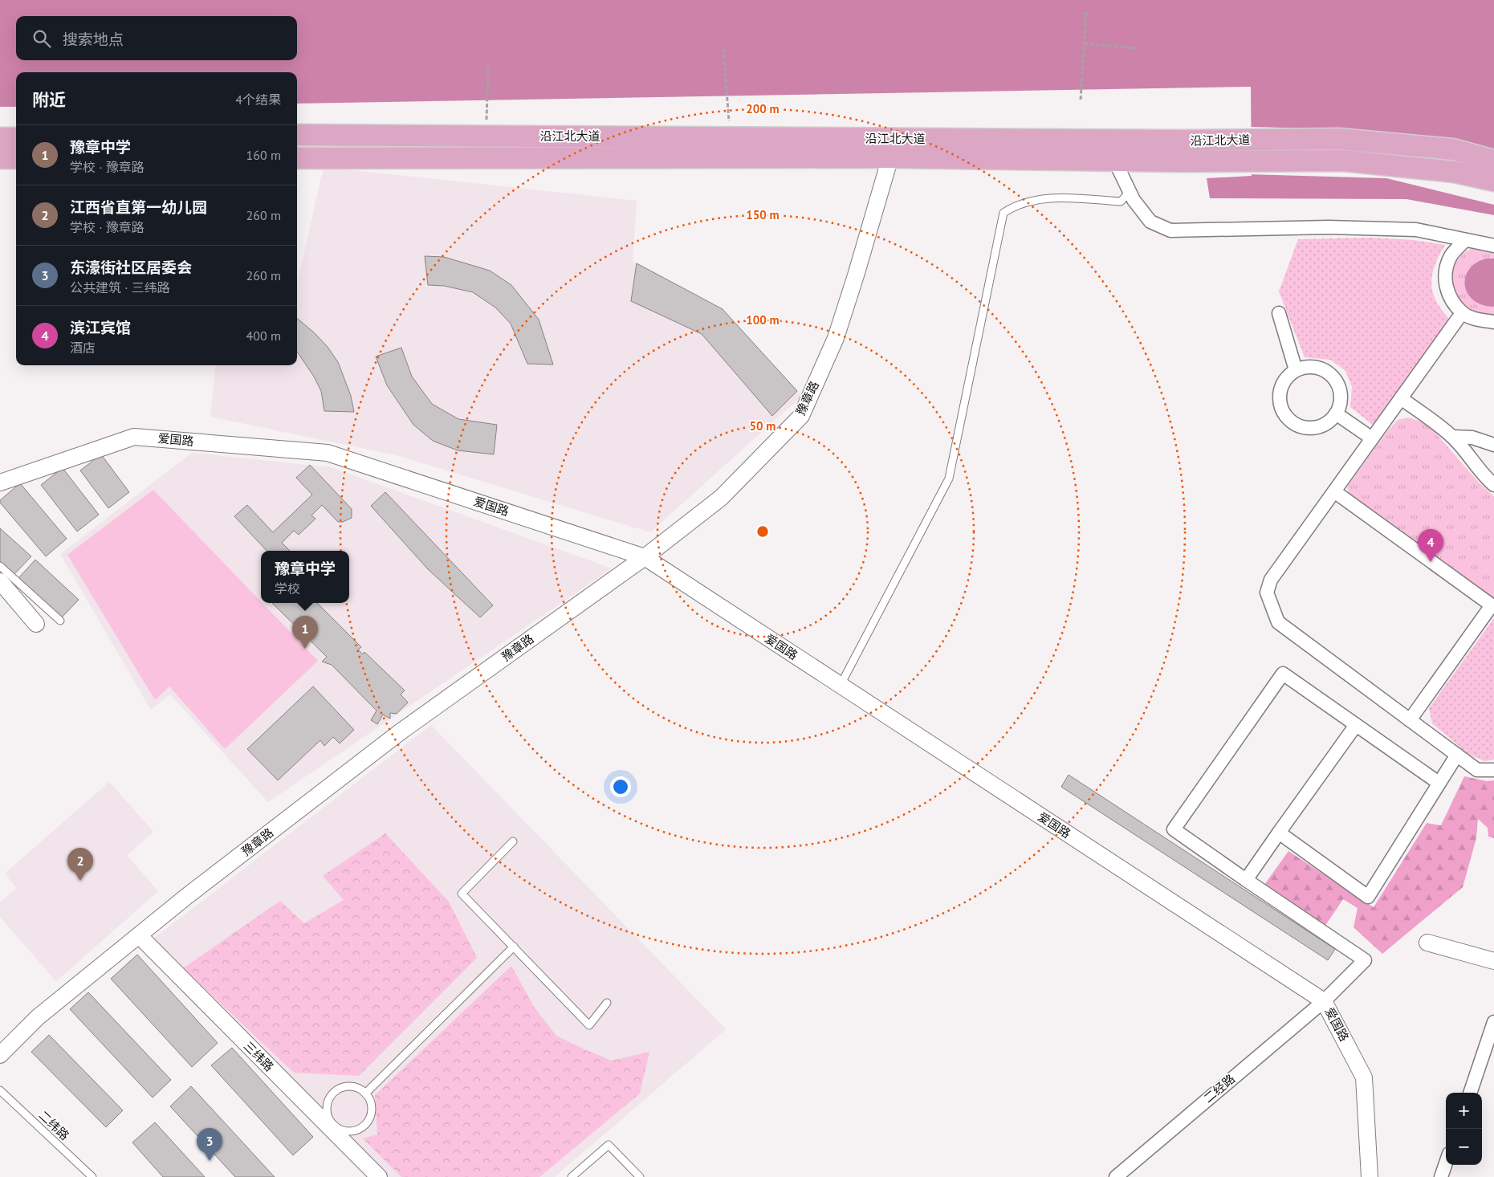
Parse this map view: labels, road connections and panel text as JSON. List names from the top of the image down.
{
  "streets": {
    "main road": ["沿江北大道"],
    "street": [
      "豫章路",
      "爱国路",
      "三纬路",
      "二经路"
    ],
    "lane": ["二纬路"]
  },
  "crossings": [
    ["沿江北大道", "豫章路"],
    ["豫章路", "爱国路"],
    ["豫章路", "三纬路"],
    ["爱国路", "二经路"]
  ],
  "page": {
    "search": "搜索地点",
    "heading": ["附近", "4个结果"],
    "list": [
      {
        "mark": "1",
        "name": "豫章中学",
        "note": "学校 · 豫章路",
        "value": "160 m"
      },
      {
        "mark": "2",
        "name": "江西省直第一幼儿园",
        "note": "学校 · 豫章路",
        "value": "260 m"
      },
      {
        "mark": "3",
        "name": "东濠街社区居委会",
        "note": "公共建筑 · 三纬路",
        "value": "260 m"
      },
      {
        "mark": "4",
        "name": "滨江宾馆",
        "note": "酒店",
        "value": "400 m"
      }
    ],
    "pins": [
      "4",
      "1",
      "2",
      "3"
    ],
    "popup": ["豫章中学", "学校"],
    "map_buttons": ["+", "−"]
  },
  "rings": [
    "200 m",
    "150 m",
    "100 m",
    "50 m"
  ]
}
